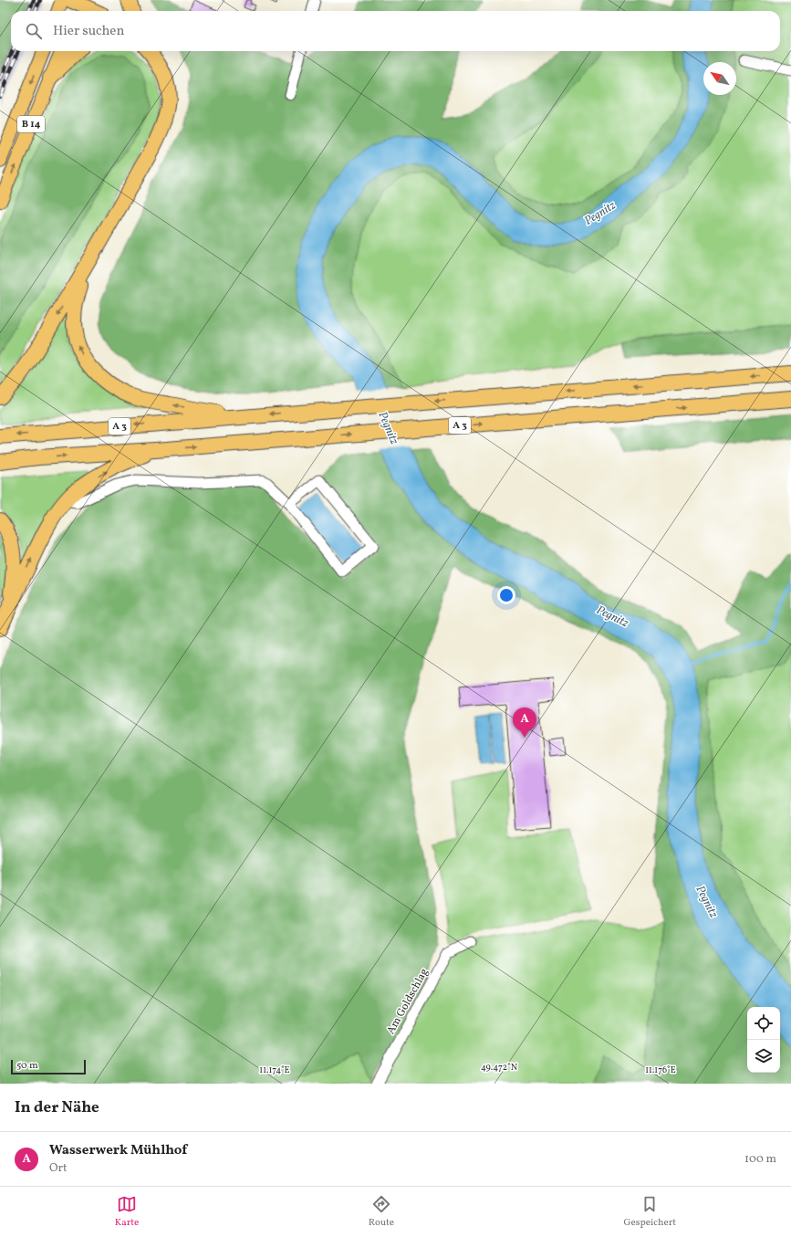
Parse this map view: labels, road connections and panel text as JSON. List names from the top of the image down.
{
  "streets": {
    "highway": ["A 3"],
    "main road": ["B 14"],
    "street": ["Am Goldschlag"]
  },
  "water": ["Pegnitz"],
  "scale_bar": "50 m",
  "north": "top left",
  "page": {
    "search": "Hier suchen",
    "pins": "A",
    "scale": "50 m",
    "heading": "In der Nähe",
    "list": [
      {
        "mark": "A",
        "name": "Wasserwerk Mühlhof",
        "note": "Ort",
        "value": "100 m"
      }
    ],
    "nav": ["Karte", "Route", "Gespeichert"]
  },
  "coordinates": ["49.472°N", "11.174°E", "11.176°E"]
}
